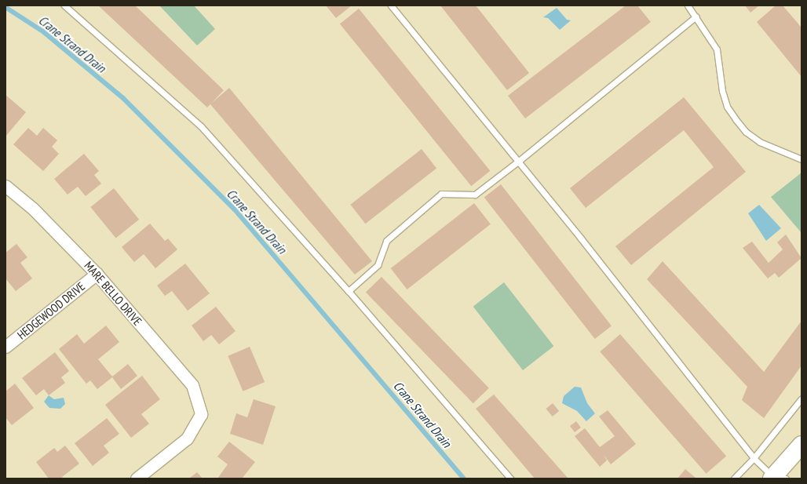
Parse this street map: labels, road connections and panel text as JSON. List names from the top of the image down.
{
  "streets": {
    "street": ["MARE BELLO DRIVE", "HEDGEWOOD DRIVE"]
  },
  "crossings": [
    ["MARE BELLO DRIVE", "HEDGEWOOD DRIVE"]
  ],
  "water": ["Crane Strand Drain"]
}
